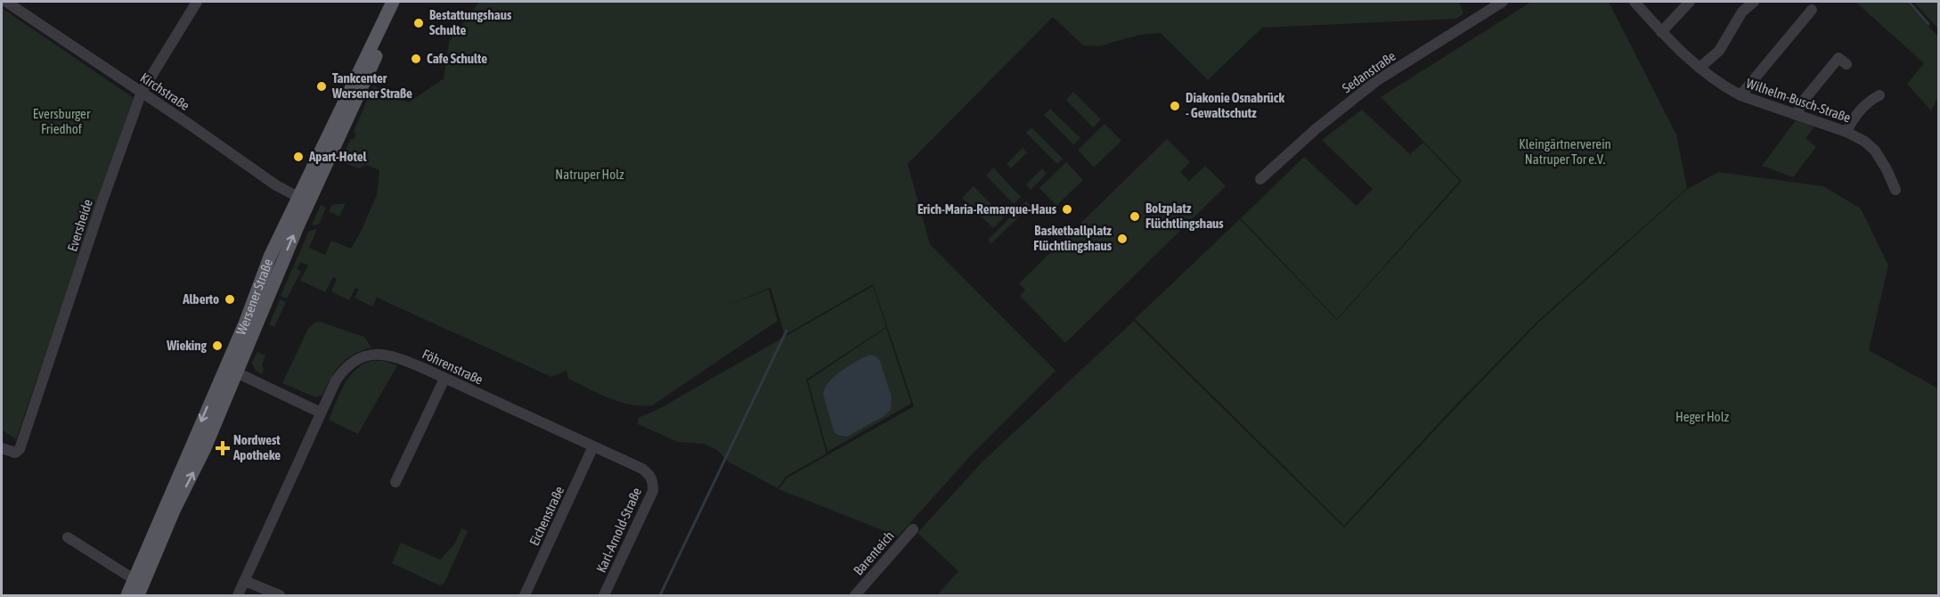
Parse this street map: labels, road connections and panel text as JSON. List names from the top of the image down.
{
  "streets": {
    "main road": ["Wersener Straße"],
    "street": [
      "Sedanstraße",
      "Kirchstraße",
      "Wilhelm-Busch-Straße",
      "Eversheide",
      "Föhrenstraße",
      "Eichenstraße",
      "Karl-Arnold-Straße",
      "Barenteich"
    ]
  },
  "crossings": [
    ["Kirchstraße", "Eversheide"],
    ["Kirchstraße", "Wersener Straße"],
    ["Föhrenstraße", "Eichenstraße"],
    ["Föhrenstraße", "Karl-Arnold-Straße"],
    ["Eichenstraße", "Karl-Arnold-Straße"]
  ],
  "parks": [
    "Eversburger Friedhof",
    "Kleingärtnerverein Natruper Tor e.V.",
    "Natruper Holz",
    "Heger Holz"
  ],
  "places": {
    "other": [
      "Bestattungshaus Schulte",
      "Cafe Schulte",
      "Tankcenter Wersener Straße",
      "Diakonie Osnabrück - Gewaltschutz",
      "Apart-Hotel",
      "Erich-Maria-Remarque-Haus",
      "Bolzplatz Flüchtlingshaus",
      "Basketballplatz Flüchtlingshaus",
      "Alberto",
      "Wieking"
    ],
    "health": ["Nordwest Apotheke"]
  }
}
